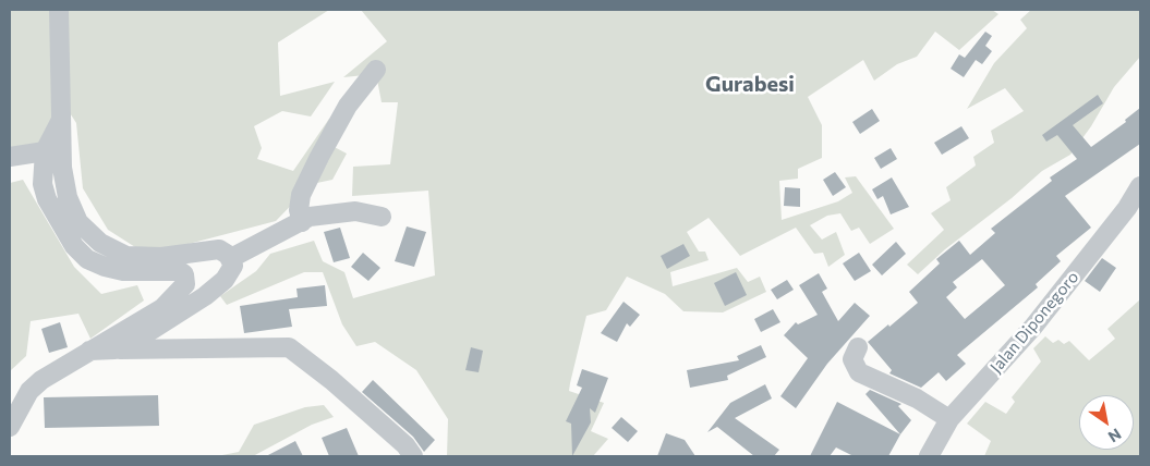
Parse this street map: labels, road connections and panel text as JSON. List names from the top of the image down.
{
  "streets": {
    "street": ["Jalan Diponegoro"]
  },
  "districts": ["Gurabesi"],
  "north": "bottom right"
}
